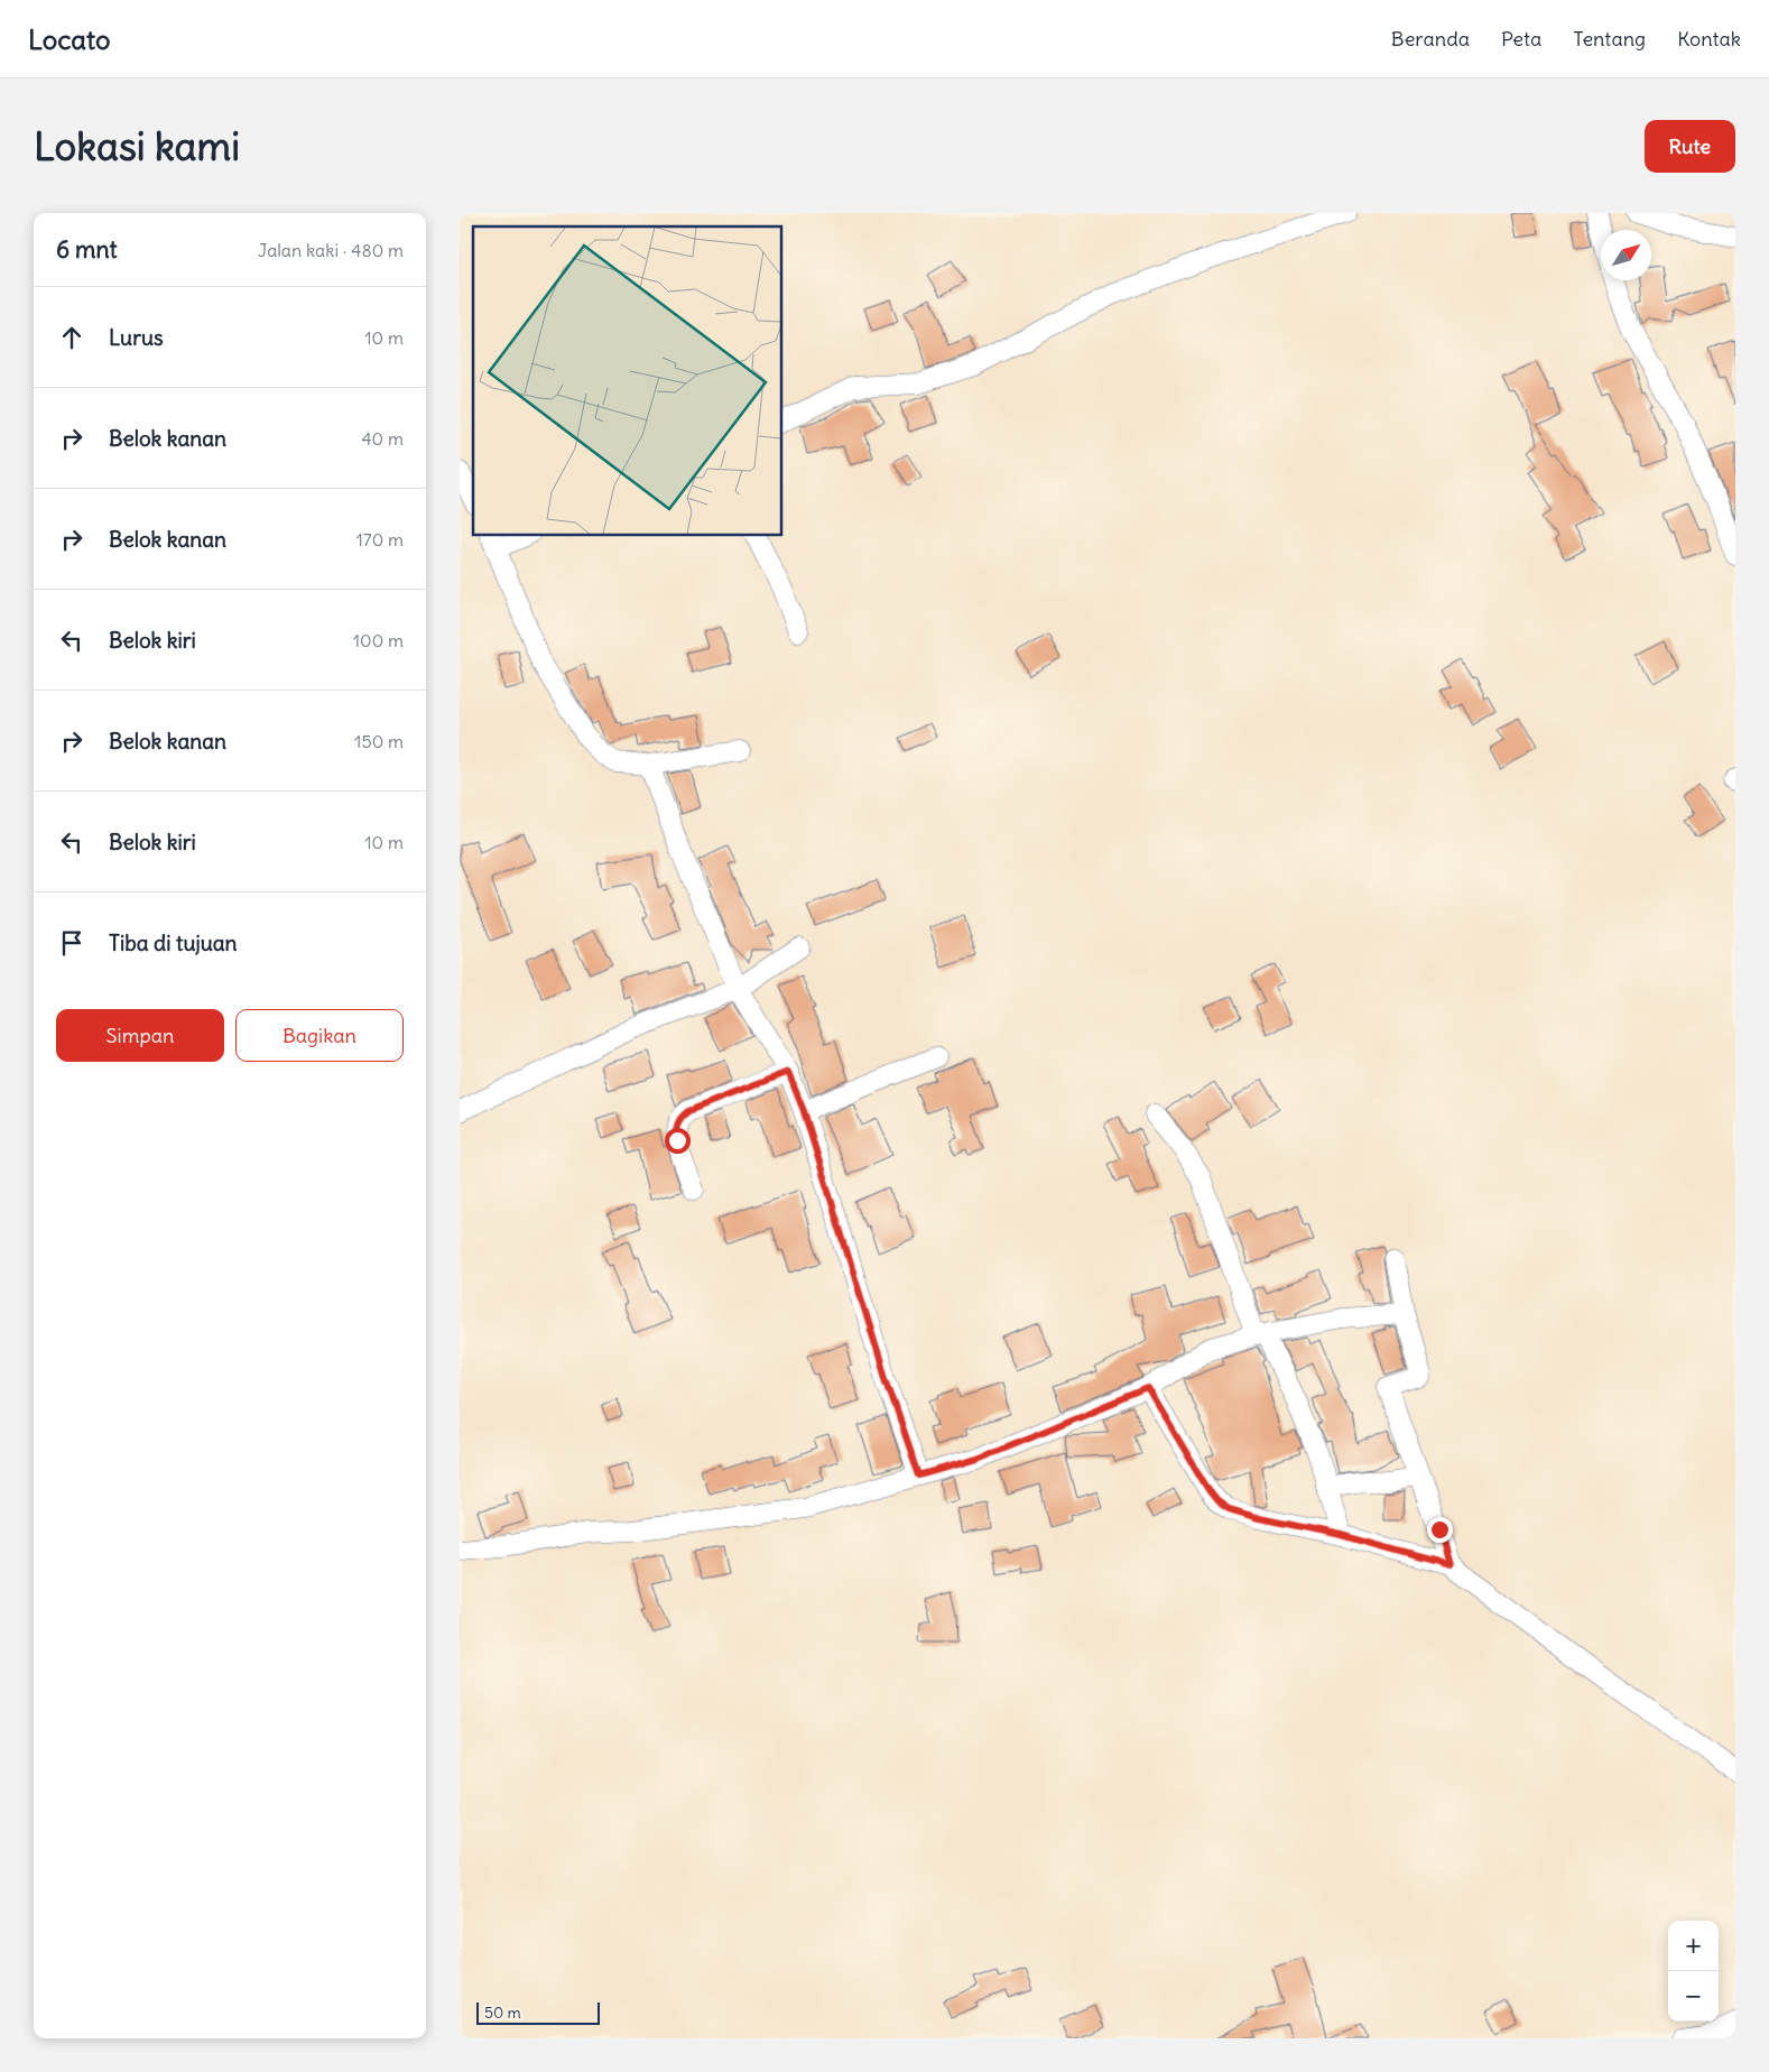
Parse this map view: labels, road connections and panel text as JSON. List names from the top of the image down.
{
  "scale_bar": "50 m",
  "north": "top right",
  "page": {
    "header": "Locato",
    "nav": [
      "Beranda",
      "Peta",
      "Tentang",
      "Kontak"
    ],
    "buttons": [
      "Rute",
      ["Simpan", "Bagikan"]
    ],
    "title": "Lokasi kami",
    "heading": ["6 mnt", "Jalan kaki · 480 m"],
    "list": [
      ["Lurus", "10 m"],
      ["Belok kanan", "40 m"],
      ["Belok kanan", "170 m"],
      ["Belok kiri", "100 m"],
      ["Belok kanan", "150 m"],
      ["Belok kiri", "10 m"],
      "Tiba di tujuan"
    ],
    "map_buttons": ["+", "−"],
    "scale": "50 m"
  }
}
